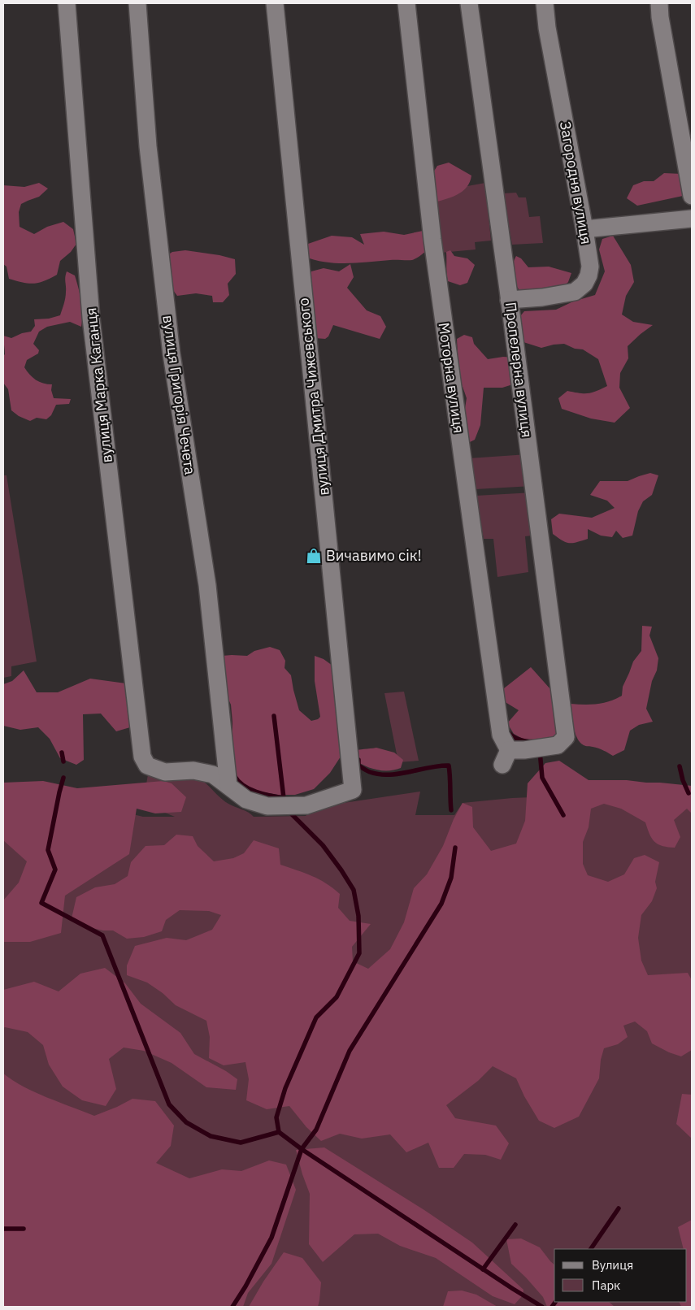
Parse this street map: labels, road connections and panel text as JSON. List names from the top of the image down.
{
  "streets": {
    "street": [
      "Загородня вулиця",
      "Пропелерна вулиця",
      "Моторна вулиця",
      "вулиця Марка Каганця",
      "вулиця Григорія Чечета",
      "вулиця Дмитра Чижевського"
    ]
  },
  "crossings": [
    ["Загородня вулиця", "Пропелерна вулиця"],
    ["Пропелерна вулиця", "Моторна вулиця"],
    ["вулиця Марка Каганця", "вулиця Григорія Чечета"],
    ["вулиця Марка Каганця", "вулиця Дмитра Чижевського"],
    ["вулиця Григорія Чечета", "вулиця Дмитра Чижевського"]
  ],
  "places": {
    "shop": ["Вичавимо сік!"]
  },
  "legend": ["Вулиця", "Парк"]
}
